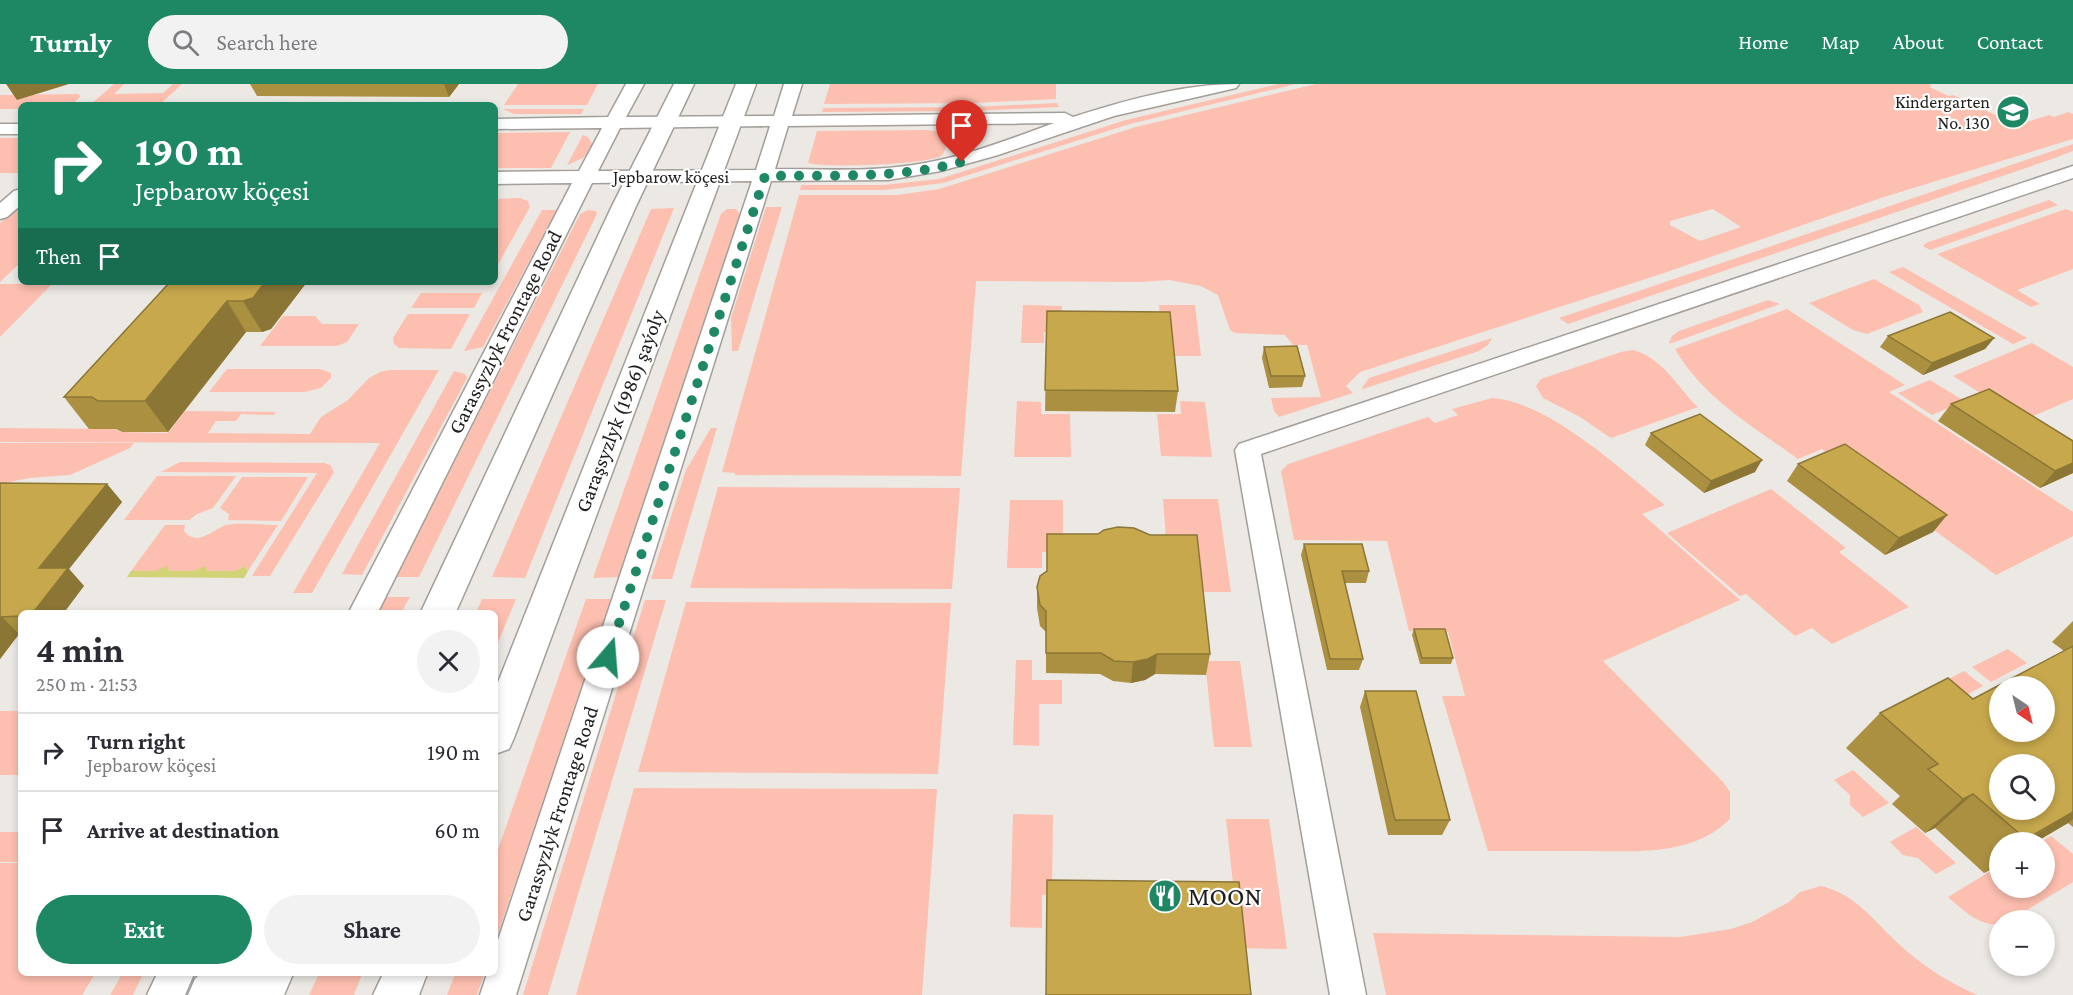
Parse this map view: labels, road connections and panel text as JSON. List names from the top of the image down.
{
  "streets": {
    "main road": ["Garaşsyzlyk (1986) şaýoly"],
    "street": ["Jepbarow köçesi", "Garassyzlyk Frontage Road"]
  },
  "crossings": [
    ["Jepbarow köçesi", "Garassyzlyk Frontage Road"],
    ["Jepbarow köçesi", "Garaşsyzlyk (1986) şaýoly"]
  ],
  "places": {
    "school or university": ["Kindergarten No. 130"],
    "restaurant": ["MOON"]
  },
  "north": "bottom right",
  "page": {
    "header": "Turnly",
    "search": "Search here",
    "nav": [
      "Home",
      "Map",
      "About",
      "Contact"
    ],
    "turn": ["190 m", "Jepbarow köçesi"],
    "then": "Then",
    "heading": ["4 min", "250 m · 21:53"],
    "map_buttons": ["+", "−"],
    "list": [
      {
        "name": "Turn right",
        "note": "Jepbarow köçesi",
        "value": "190 m"
      },
      {
        "name": "Arrive at destination",
        "value": "60 m"
      }
    ],
    "buttons": ["Exit", "Share"]
  }
}
